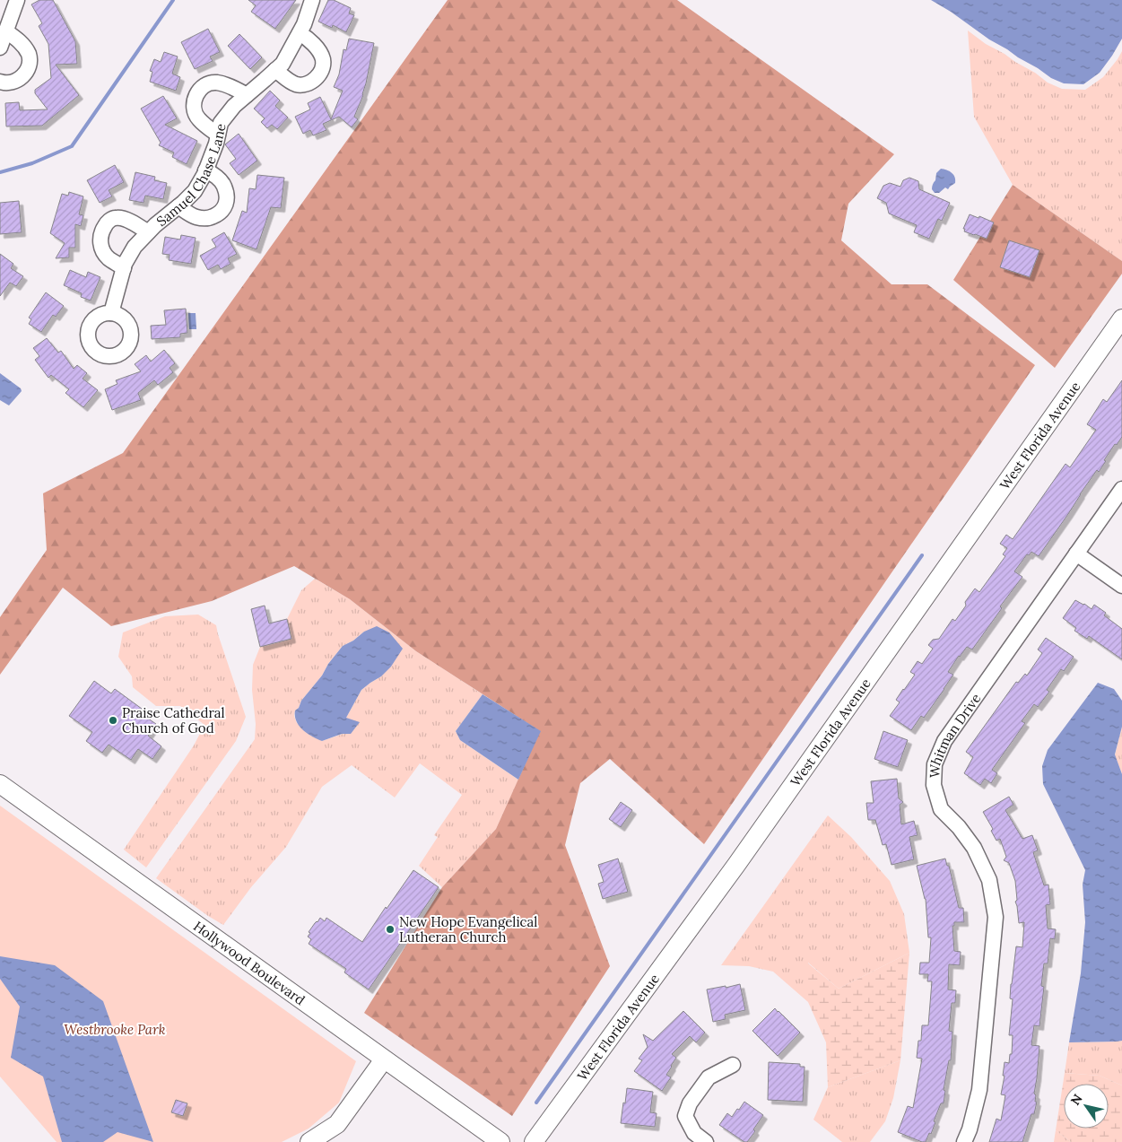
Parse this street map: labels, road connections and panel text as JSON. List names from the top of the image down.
{
  "streets": {
    "street": [
      "Samuel Chase Lane",
      "West Florida Avenue",
      "Whitman Drive",
      "Hollywood Boulevard"
    ]
  },
  "parks": ["Westbrooke Park"],
  "places": ["Praise Cathedral Church of God", "New Hope Evangelical Lutheran Church"],
  "north": "top left"
}
